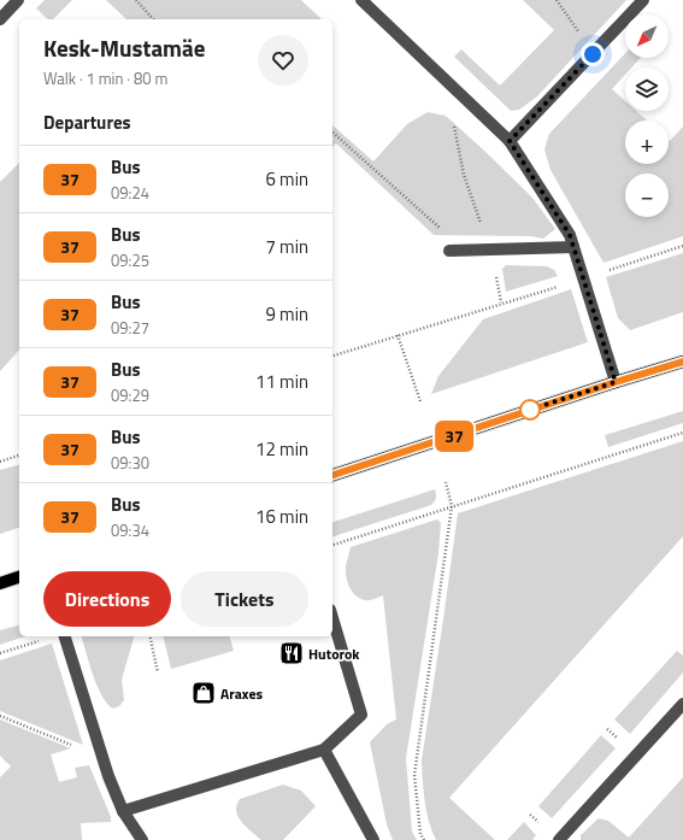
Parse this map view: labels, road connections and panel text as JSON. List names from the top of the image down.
{
  "places": {
    "restaurant": ["Hutorok"],
    "shop": ["Araxes"]
  },
  "lines": ["bus line 37"],
  "north": "bottom left",
  "page": {
    "on_map": "37",
    "map_buttons": ["+", "−"],
    "heading": [
      ["Kesk-Mustamäe", "Walk · 1 min · 80 m"],
      "Departures"
    ],
    "list": [
      {
        "mark": "37",
        "name": "Bus",
        "note": "09:24",
        "value": "6 min"
      },
      {
        "mark": "37",
        "name": "Bus",
        "note": "09:25",
        "value": "7 min"
      },
      {
        "mark": "37",
        "name": "Bus",
        "note": "09:27",
        "value": "9 min"
      },
      {
        "mark": "37",
        "name": "Bus",
        "note": "09:29",
        "value": "11 min"
      },
      {
        "mark": "37",
        "name": "Bus",
        "note": "09:30",
        "value": "12 min"
      },
      {
        "mark": "37",
        "name": "Bus",
        "note": "09:34",
        "value": "16 min"
      }
    ],
    "buttons": ["Directions", "Tickets"]
  }
}
